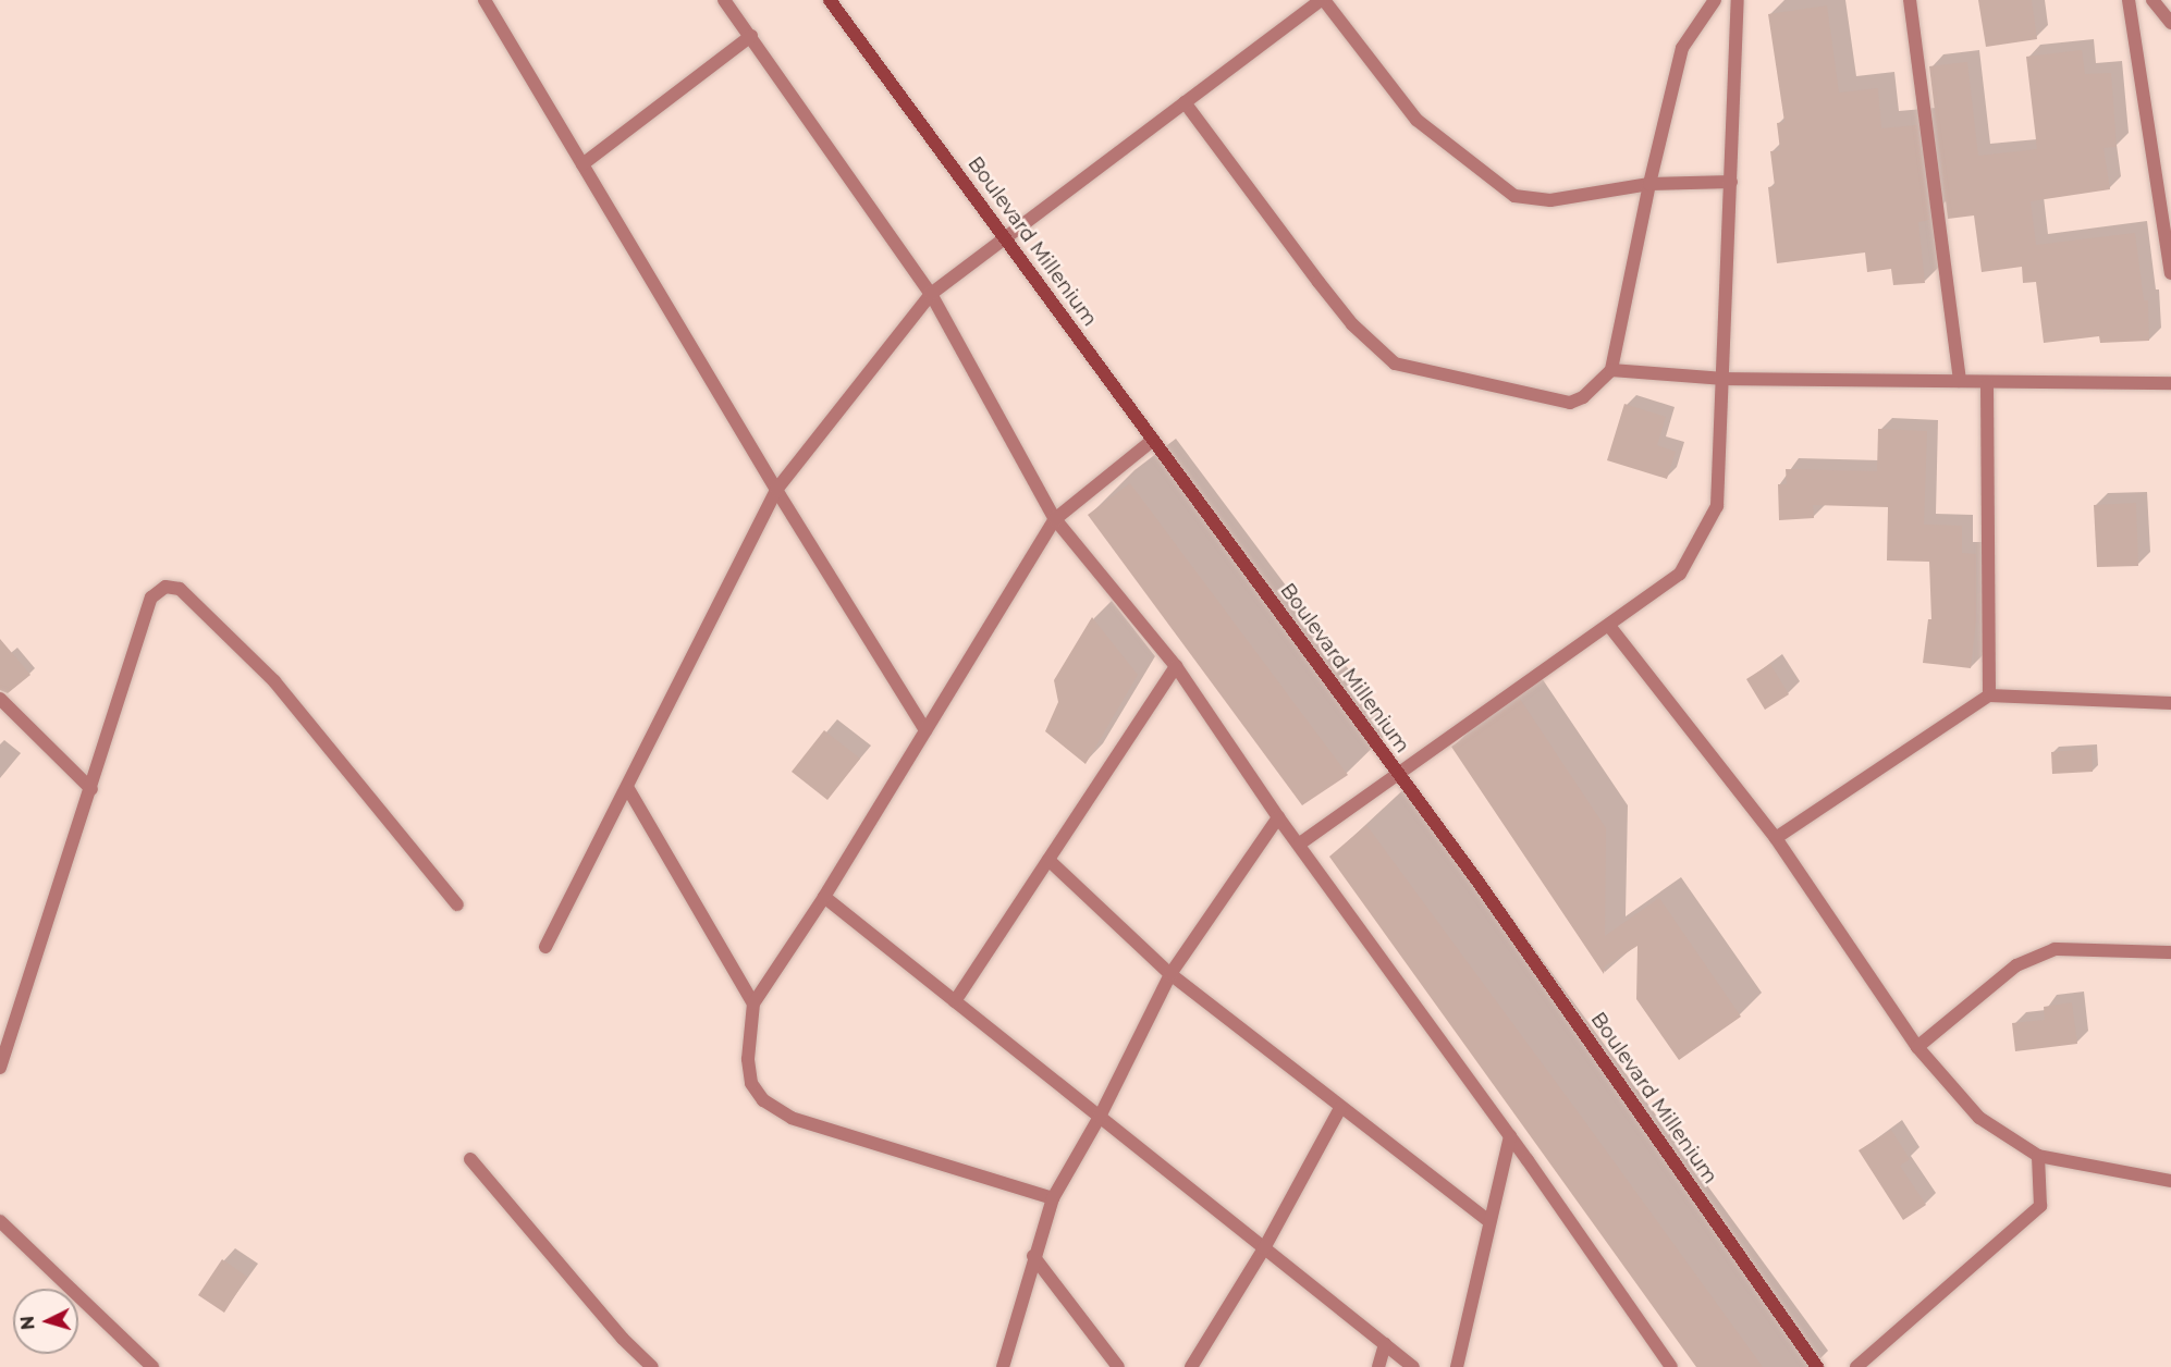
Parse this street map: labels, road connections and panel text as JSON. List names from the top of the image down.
{
  "streets": {
    "main road": ["Boulevard Millenium"]
  },
  "north": "left"
}
